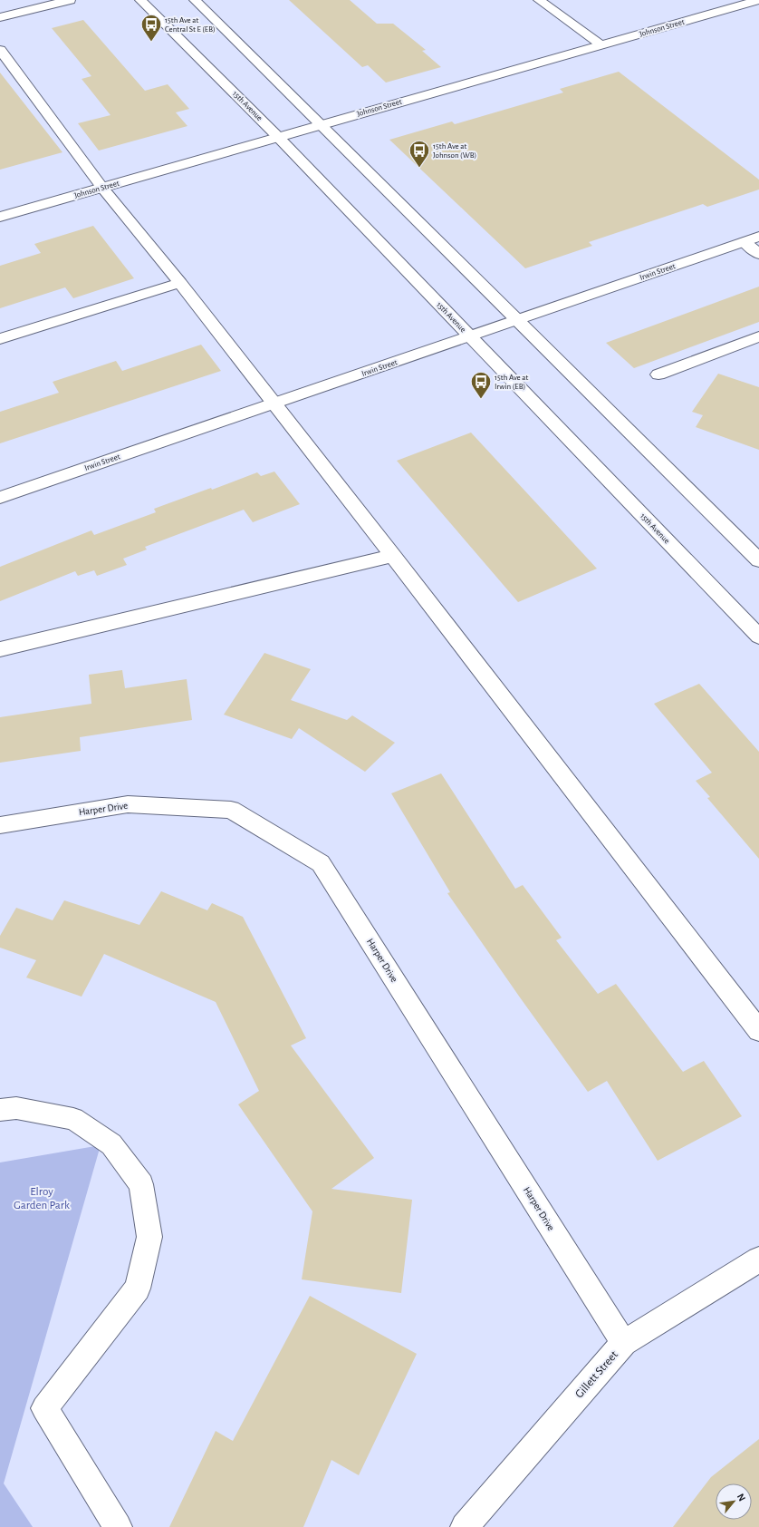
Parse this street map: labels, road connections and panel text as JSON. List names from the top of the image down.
{
  "streets": {
    "street": [
      "Johnson Street",
      "15th Avenue",
      "Irwin Street",
      "Harper Drive",
      "Gillett Street"
    ]
  },
  "crossings": [
    ["Johnson Street", "15th Avenue"],
    ["15th Avenue", "Irwin Street"],
    ["Harper Drive", "Gillett Street"]
  ],
  "parks": ["Elroy Garden Park"],
  "places": {
    "bus stop": ["15th Ave at Central St E (EB)", "15th Ave at Johnson (WB)", "15th Ave at Irwin (EB)"]
  },
  "north": "top right"
}
